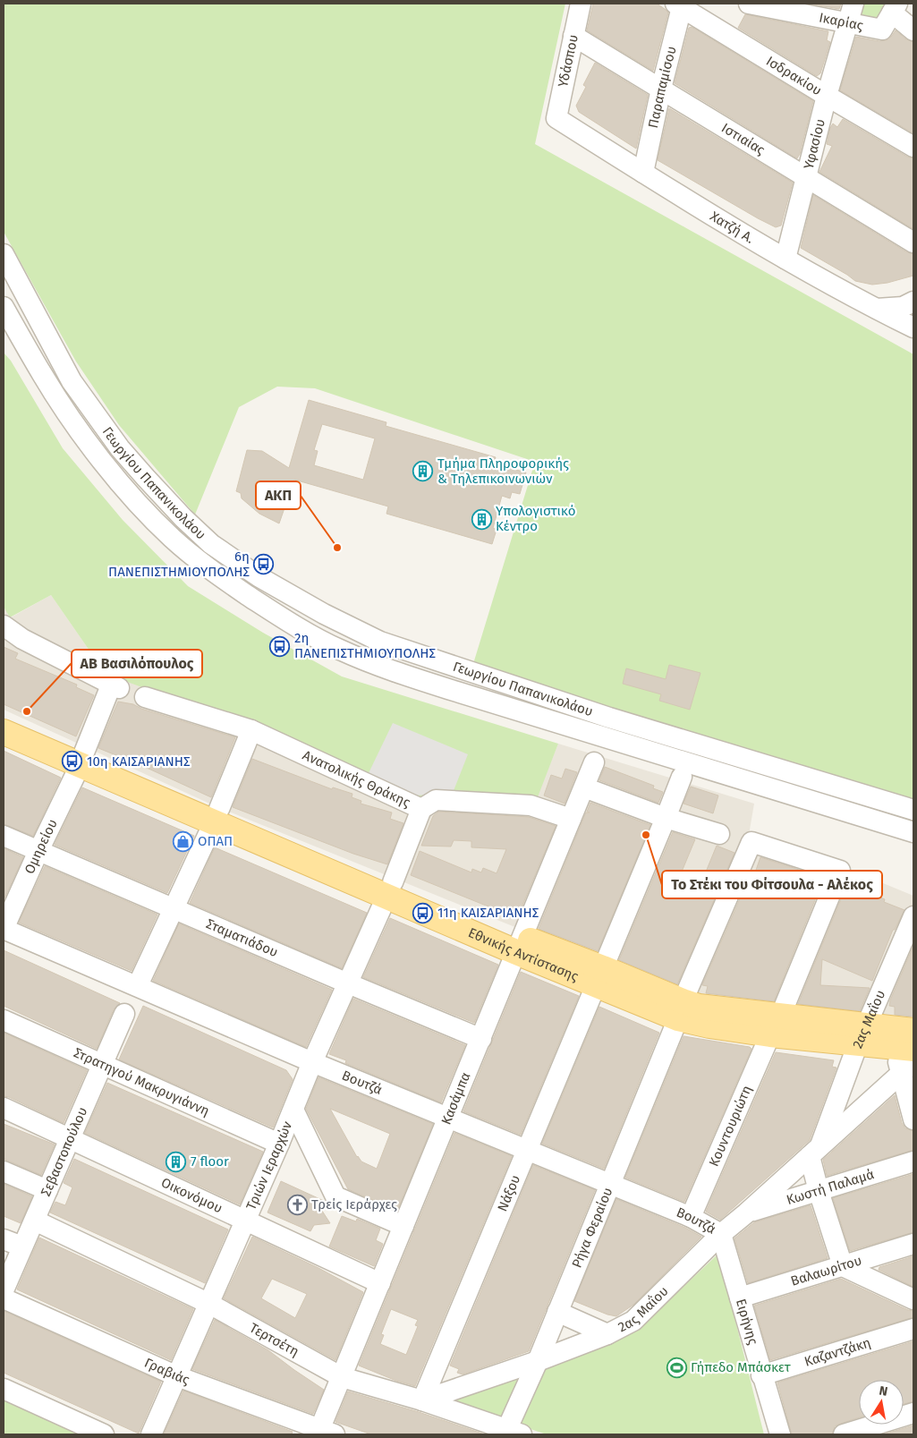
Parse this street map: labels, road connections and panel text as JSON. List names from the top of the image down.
{
  "streets": {
    "main road": ["Εθνικής Αντίστασης"],
    "street": [
      "Ικαρίας",
      "Υδάσπου",
      "Ισδρακίου",
      "Παραπαμίσου",
      "Ιστιαίας",
      "Υφασίου",
      "Χατζή Α.",
      "Γεωργίου Παπανικολάου",
      "Ανατολικής Θράκης",
      "Ομηρείου",
      "Σταματιάδου",
      "2ας Μαΐου",
      "Στρατηγού Μακρυγιάννη",
      "Βουτζά",
      "Κασάμπα",
      "Κουντουριώτη",
      "Σεβαστοπούλου",
      "Τριών Ιεραρχών",
      "Κωστή Παλαμά",
      "Νάξου",
      "Οικονόμου",
      "Ρήγα Φεραίου",
      "Βαλαωρίτου",
      "Ειρήνης",
      "Τερτσέτη",
      "Καζαντζάκη",
      "Γραβιάς"
    ]
  },
  "crossings": [
    ["Ικαρίας", "Υφασίου"],
    ["Υδάσπου", "Ιστιαίας"],
    ["Υδάσπου", "Χατζή Α."],
    ["Ισδρακίου", "Παραπαμίσου"],
    ["Ισδρακίου", "Υφασίου"],
    ["Παραπαμίσου", "Ιστιαίας"],
    ["Παραπαμίσου", "Χατζή Α."],
    ["Ιστιαίας", "Υφασίου"],
    ["Υφασίου", "Χατζή Α."],
    ["Ανατολικής Θράκης", "Κασάμπα"],
    ["Ανατολικής Θράκης", "Τριών Ιεραρχών"],
    ["Ομηρείου", "Σταματιάδου"],
    ["Ομηρείου", "Εθνικής Αντίστασης"],
    ["Ομηρείου", "Βουτζά"],
    ["Σταματιάδου", "Κασάμπα"],
    ["Σταματιάδου", "Τριών Ιεραρχών"],
    ["Εθνικής Αντίστασης", "2ας Μαΐου"],
    ["Εθνικής Αντίστασης", "Κασάμπα"],
    ["Εθνικής Αντίστασης", "Κουντουριώτη"],
    ["Εθνικής Αντίστασης", "Τριών Ιεραρχών"],
    ["Εθνικής Αντίστασης", "Νάξου"],
    ["Εθνικής Αντίστασης", "Ρήγα Φεραίου"],
    ["2ας Μαΐου", "Βουτζά"],
    ["2ας Μαΐου", "Κωστή Παλαμά"],
    ["2ας Μαΐου", "Νάξου"],
    ["2ας Μαΐου", "Ρήγα Φεραίου"],
    ["2ας Μαΐου", "Ειρήνης"],
    ["2ας Μαΐου", "Τερτσέτη"],
    ["Στρατηγού Μακρυγιάννη", "Σεβαστοπούλου"],
    ["Στρατηγού Μακρυγιάννη", "Τριών Ιεραρχών"],
    ["Βουτζά", "Κασάμπα"],
    ["Βουτζά", "Κουντουριώτη"],
    ["Βουτζά", "Τριών Ιεραρχών"],
    ["Βουτζά", "Νάξου"],
    ["Βουτζά", "Ρήγα Φεραίου"],
    ["Βουτζά", "Ειρήνης"],
    ["Κασάμπα", "Οικονόμου"],
    ["Κασάμπα", "Τερτσέτη"],
    ["Κασάμπα", "Γραβιάς"],
    ["Κουντουριώτη", "Ρήγα Φεραίου"],
    ["Σεβαστοπούλου", "Οικονόμου"],
    ["Σεβαστοπούλου", "Τερτσέτη"],
    ["Τριών Ιεραρχών", "Οικονόμου"],
    ["Τριών Ιεραρχών", "Τερτσέτη"],
    ["Τριών Ιεραρχών", "Γραβιάς"],
    ["Νάξου", "Τερτσέτη"],
    ["Ρήγα Φεραίου", "Τερτσέτη"],
    ["Βαλαωρίτου", "Ειρήνης"],
    ["Ειρήνης", "Καζαντζάκη"]
  ],
  "places": {
    "building": ["Τμήμα Πληροφορικής & Τηλεπικοινωνιών", "Υπολογιστικό Κέντρο", "7 floor"],
    "other": ["ΑΚΠ", "ΑΒ Βασιλόπουλος", "Το Στέκι του Φίτσουλα - Αλέκος"],
    "bus stop": [
      "6η ΠΑΝΕΠΙΣΤΗΜΙΟΥΠΟΛΗΣ",
      "2η ΠΑΝΕΠΙΣΤΗΜΙΟΥΠΟΛΗΣ",
      "10η ΚΑΙΣΑΡΙΑΝΗΣ",
      "11η ΚΑΙΣΑΡΙΑΝΗΣ"
    ],
    "shop": ["ΟΠΑΠ"],
    "church": ["Τρείς Ιεράρχες"],
    "sports": ["Γήπεδο Μπάσκετ"]
  },
  "north": "top"
}
